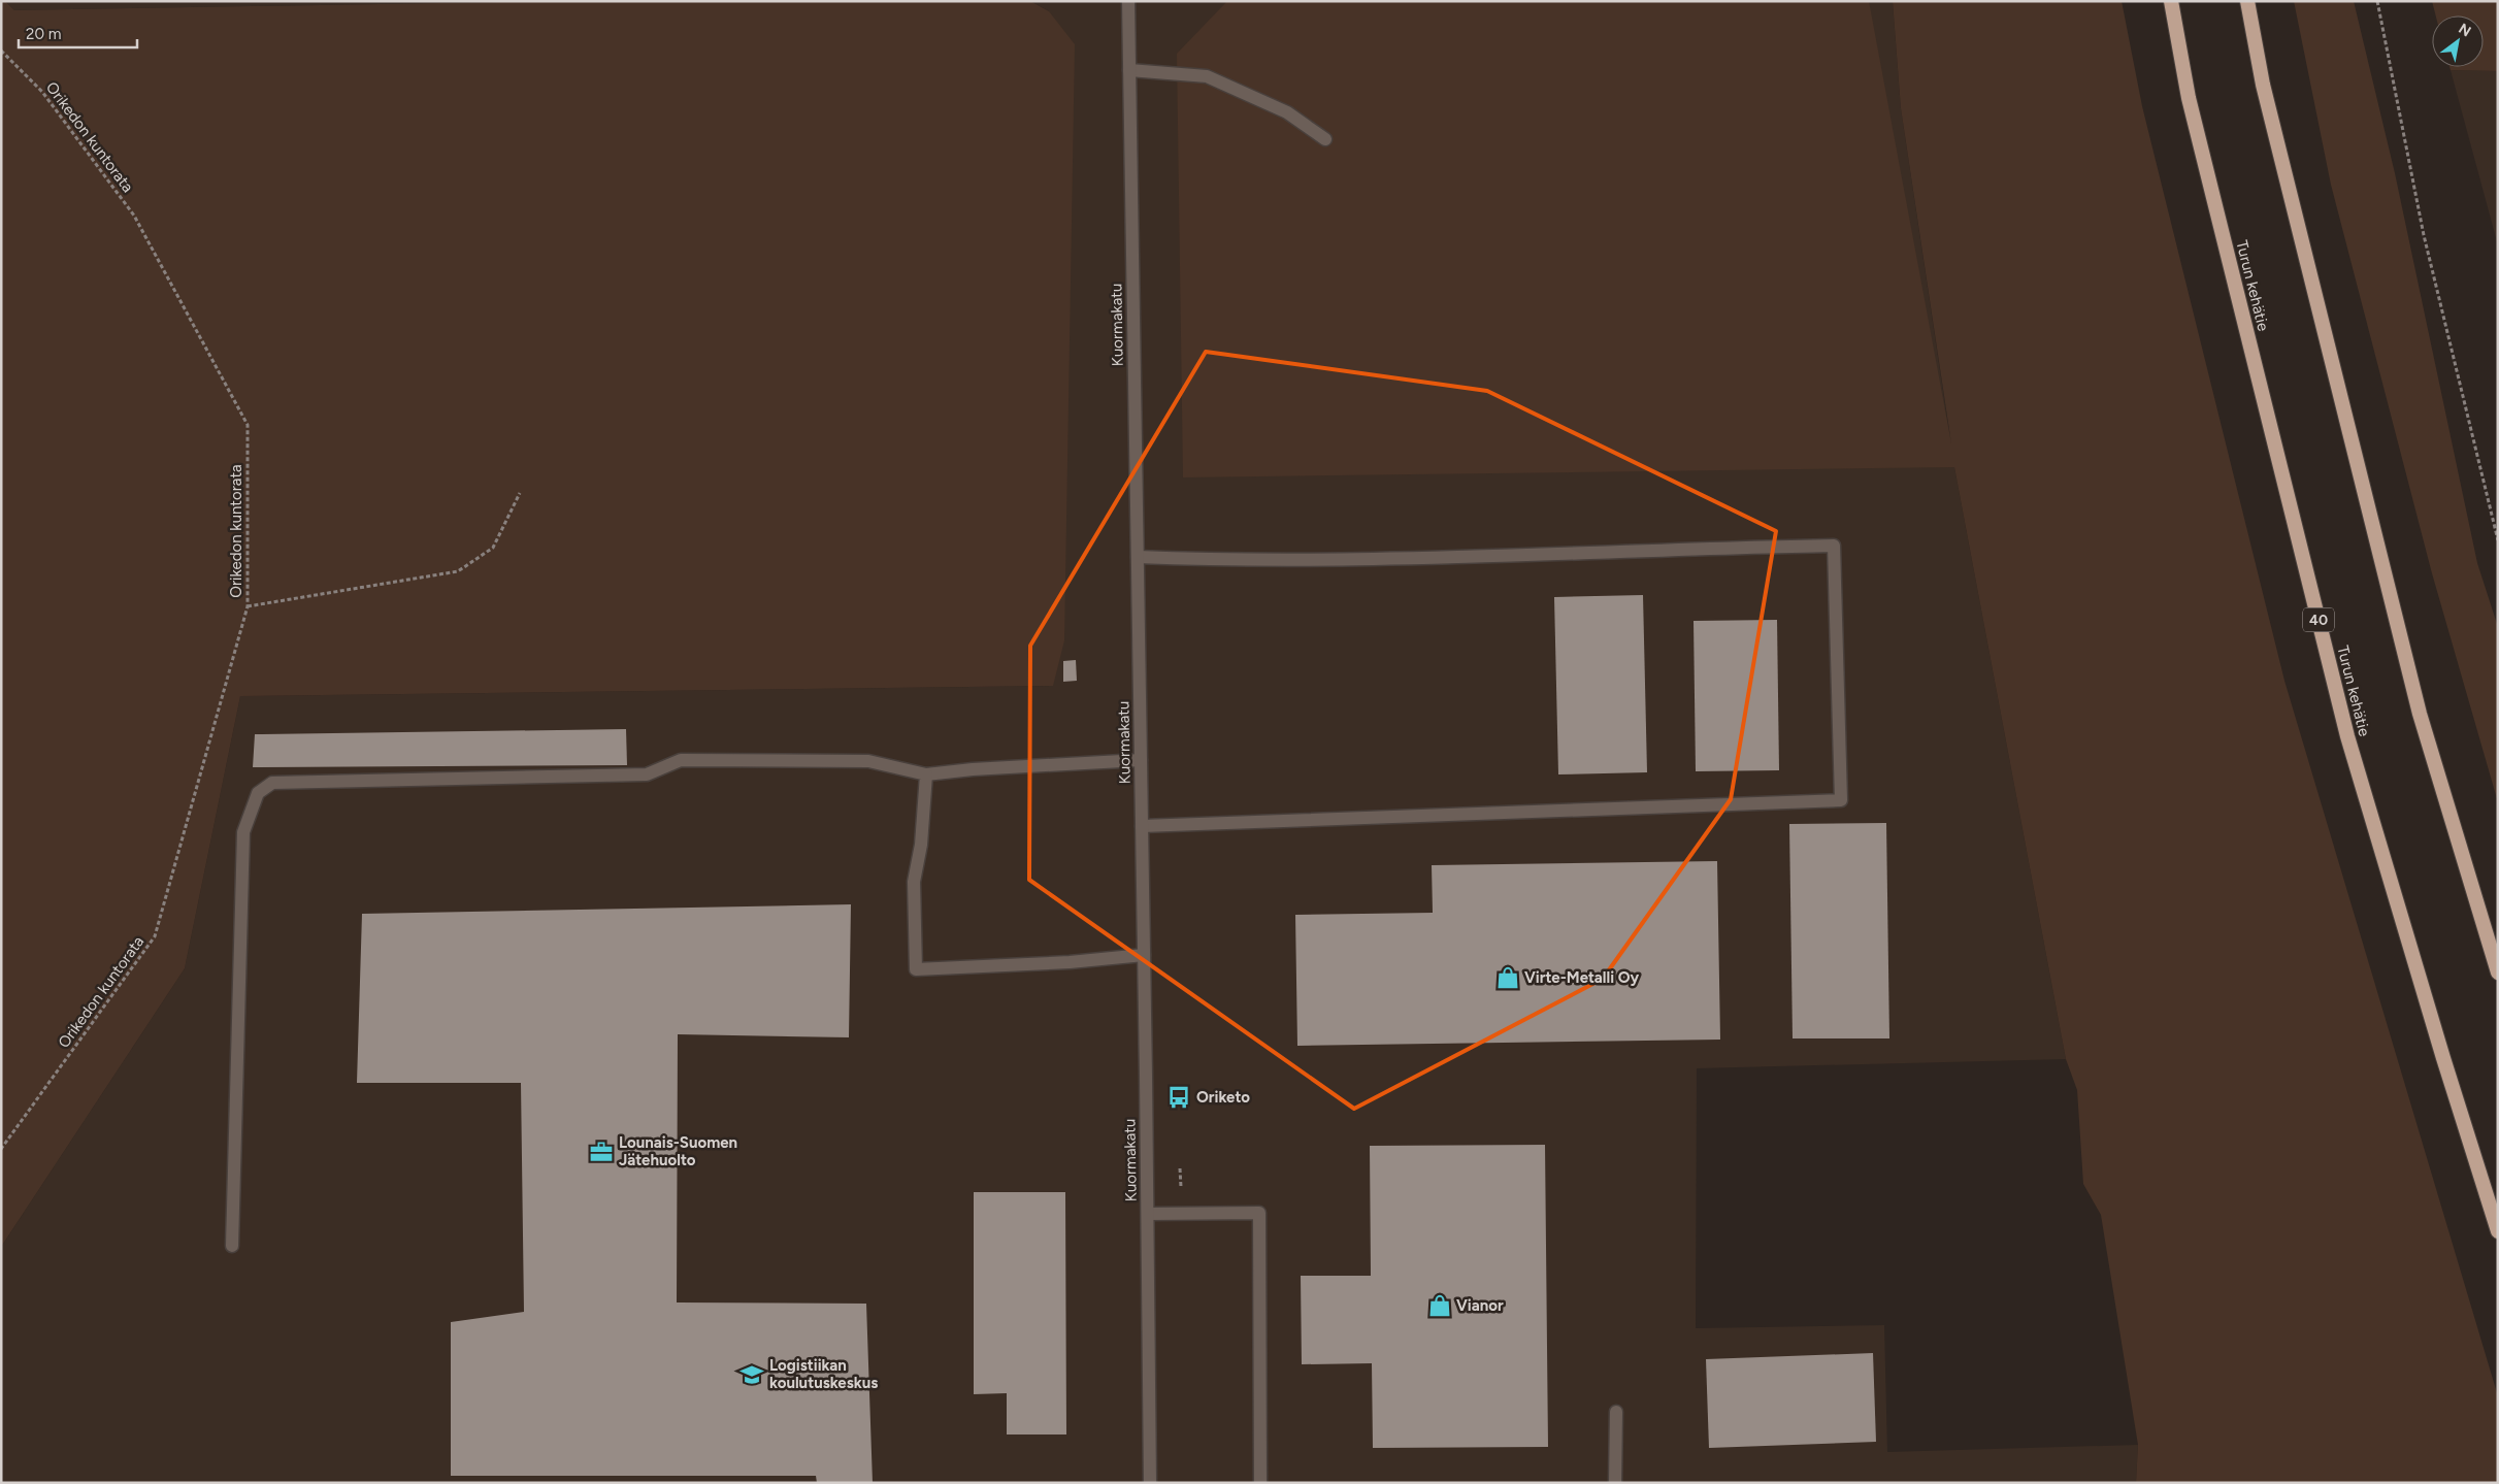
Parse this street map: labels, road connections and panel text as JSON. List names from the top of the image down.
{
  "streets": {
    "highway": ["Turun kehätie", "40"],
    "street": ["Kuormakatu"],
    "path": ["Orikedon kuntorata"]
  },
  "places": {
    "shop": ["Virte-Metalli Oy", "Vianor"],
    "bus stop": ["Oriketo"],
    "office": ["Lounais-Suomen Jätehuolto"],
    "school or university": ["Logistiikan koulutuskeskus"]
  },
  "scale_bar": "20 m",
  "north": "top right"
}
